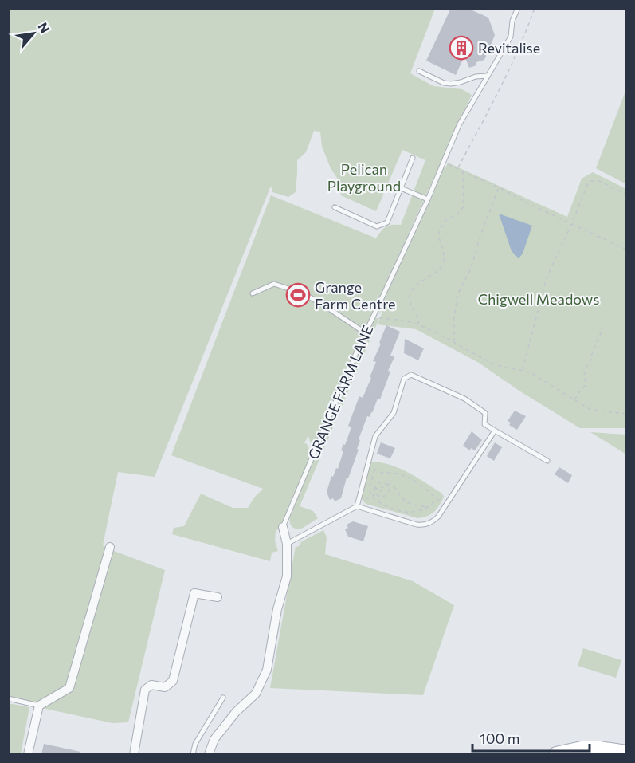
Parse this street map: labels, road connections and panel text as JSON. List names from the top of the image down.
{
  "streets": {
    "street": ["GRANGE FARM LANE"]
  },
  "parks": ["Pelican Playground", "Chigwell Meadows"],
  "places": {
    "building": ["Revitalise"],
    "sports": ["Grange Farm Centre"]
  },
  "scale_bar": "100 m",
  "north": "top right"
}
